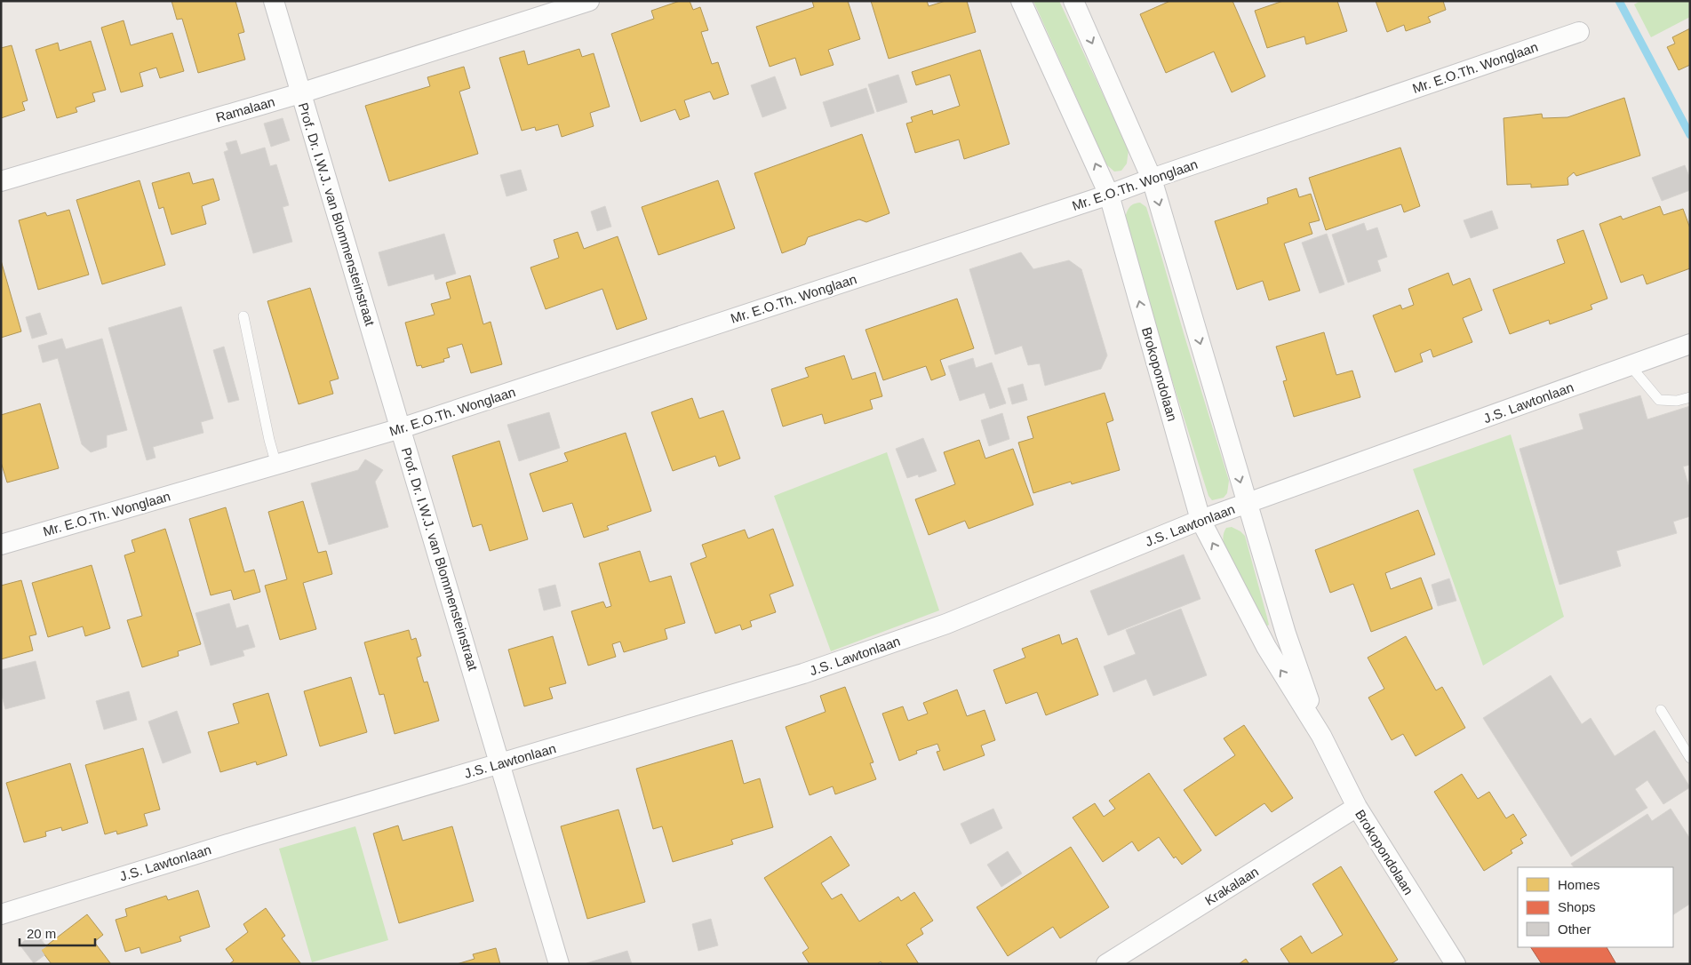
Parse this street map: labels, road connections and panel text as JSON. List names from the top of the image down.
{
  "streets": {
    "street": [
      "Mr. E.O.Th. Wonglaan",
      "Ramalaan",
      "Prof. Dr. I.W.J. van Blommensteinstraat",
      "Brokopondolaan",
      "J.S. Lawtonlaan",
      "Krakalaan"
    ]
  },
  "crossings": [
    ["Mr. E.O.Th. Wonglaan", "Prof. Dr. I.W.J. van Blommensteinstraat"],
    ["Mr. E.O.Th. Wonglaan", "Brokopondolaan"],
    ["Ramalaan", "Prof. Dr. I.W.J. van Blommensteinstraat"],
    ["Prof. Dr. I.W.J. van Blommensteinstraat", "J.S. Lawtonlaan"],
    ["Brokopondolaan", "J.S. Lawtonlaan"],
    ["Brokopondolaan", "Krakalaan"]
  ],
  "legend": ["Homes", "Shops", "Other"],
  "scale_bar": "20 m"
}
